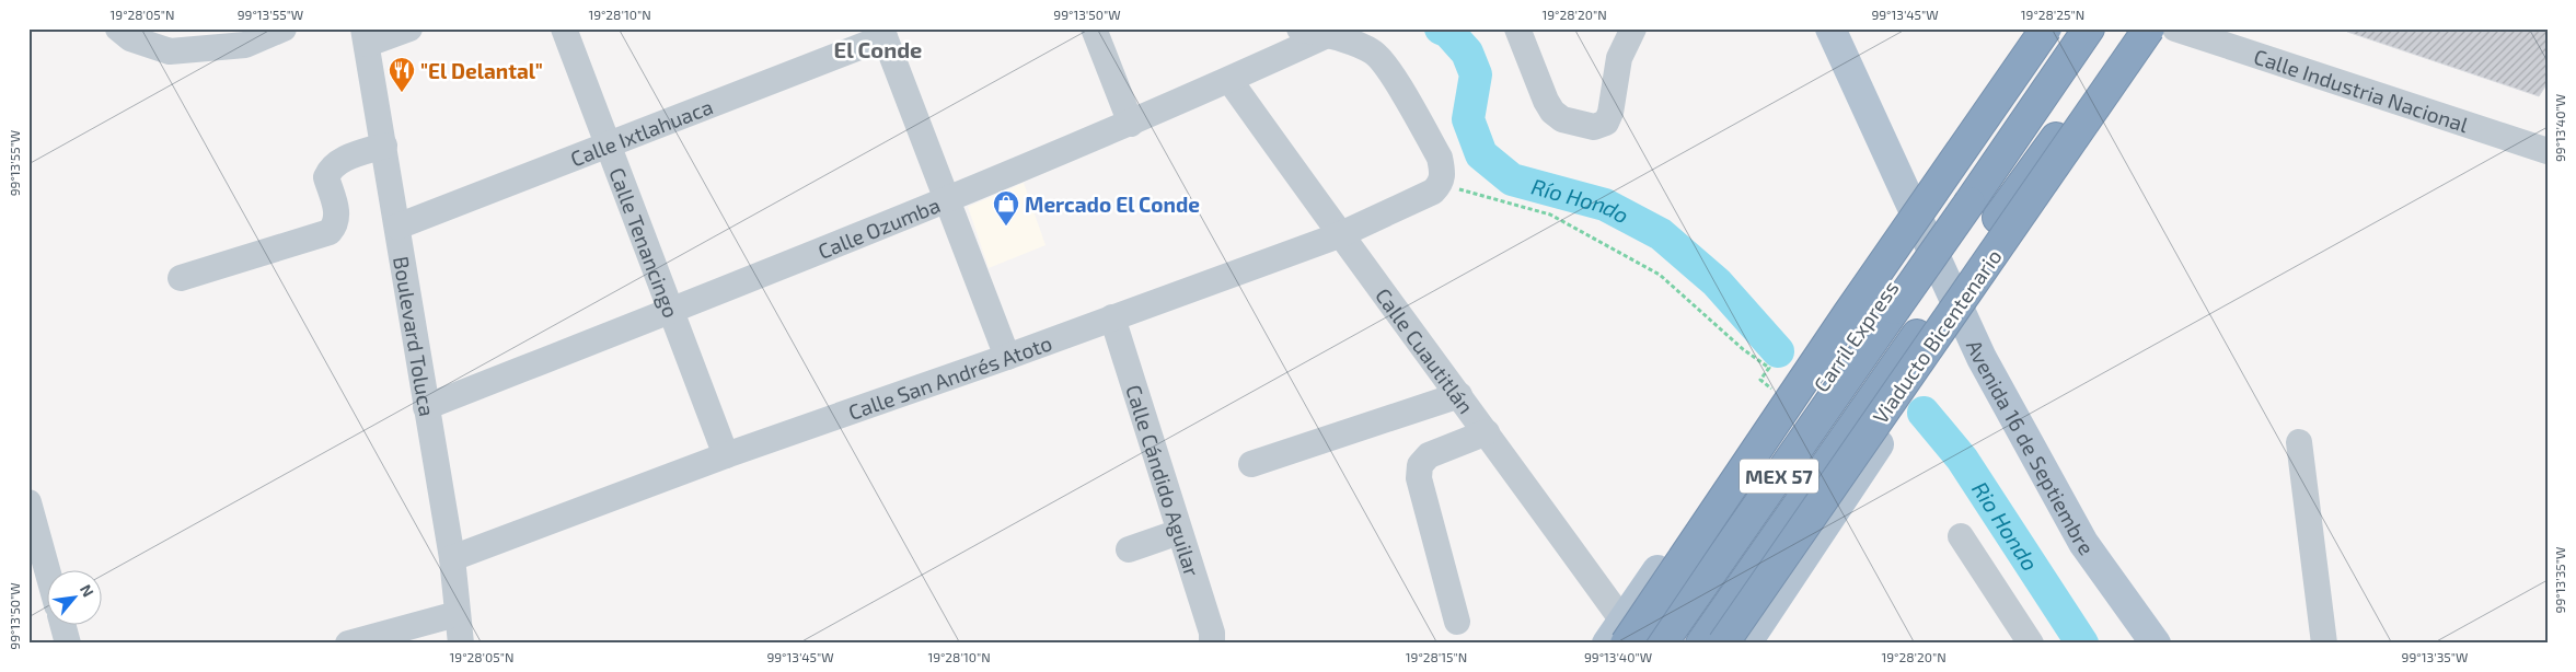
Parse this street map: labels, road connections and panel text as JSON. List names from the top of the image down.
{
  "streets": {
    "highway": ["Carril Express", "Viaducto Bicentenario", "MEX 57"],
    "main road": ["Avenida 16 de Septiembre"],
    "street": [
      "Calle Industria Nacional",
      "Calle Ixtlahuaca",
      "Calle Ozumba",
      "Calle Tenancingo",
      "Boulevard Toluca",
      "Calle Cuautitlán",
      "Calle San Andrés Atoto",
      "Calle Cándido Aguilar"
    ]
  },
  "crossings": [
    ["Calle Ixtlahuaca", "Calle Tenancingo"],
    ["Calle Ixtlahuaca", "Boulevard Toluca"],
    ["Calle Ozumba", "Calle Tenancingo"],
    ["Calle Ozumba", "Boulevard Toluca"],
    ["Calle Ozumba", "Calle Cuautitlán"],
    ["Calle Tenancingo", "Calle San Andrés Atoto"],
    ["Boulevard Toluca", "Calle San Andrés Atoto"],
    ["Calle Cuautitlán", "Calle San Andrés Atoto"],
    ["Calle San Andrés Atoto", "Calle Cándido Aguilar"]
  ],
  "districts": ["El Conde"],
  "water": ["Río Hondo", "Rio Hondo"],
  "places": {
    "restaurant": ["\"El Delantal\""],
    "shop": ["Mercado El Conde"]
  },
  "north": "top right",
  "coordinates": [
    "19°28'05\"N",
    "99°13'55\"W",
    "19°28'10\"N",
    "99°13'50\"W",
    "19°28'20\"N",
    "99°13'45\"W",
    "19°28'25\"N",
    "99°13'40\"W",
    "99°13'35\"W",
    "19°28'15\"N"
  ]
}
